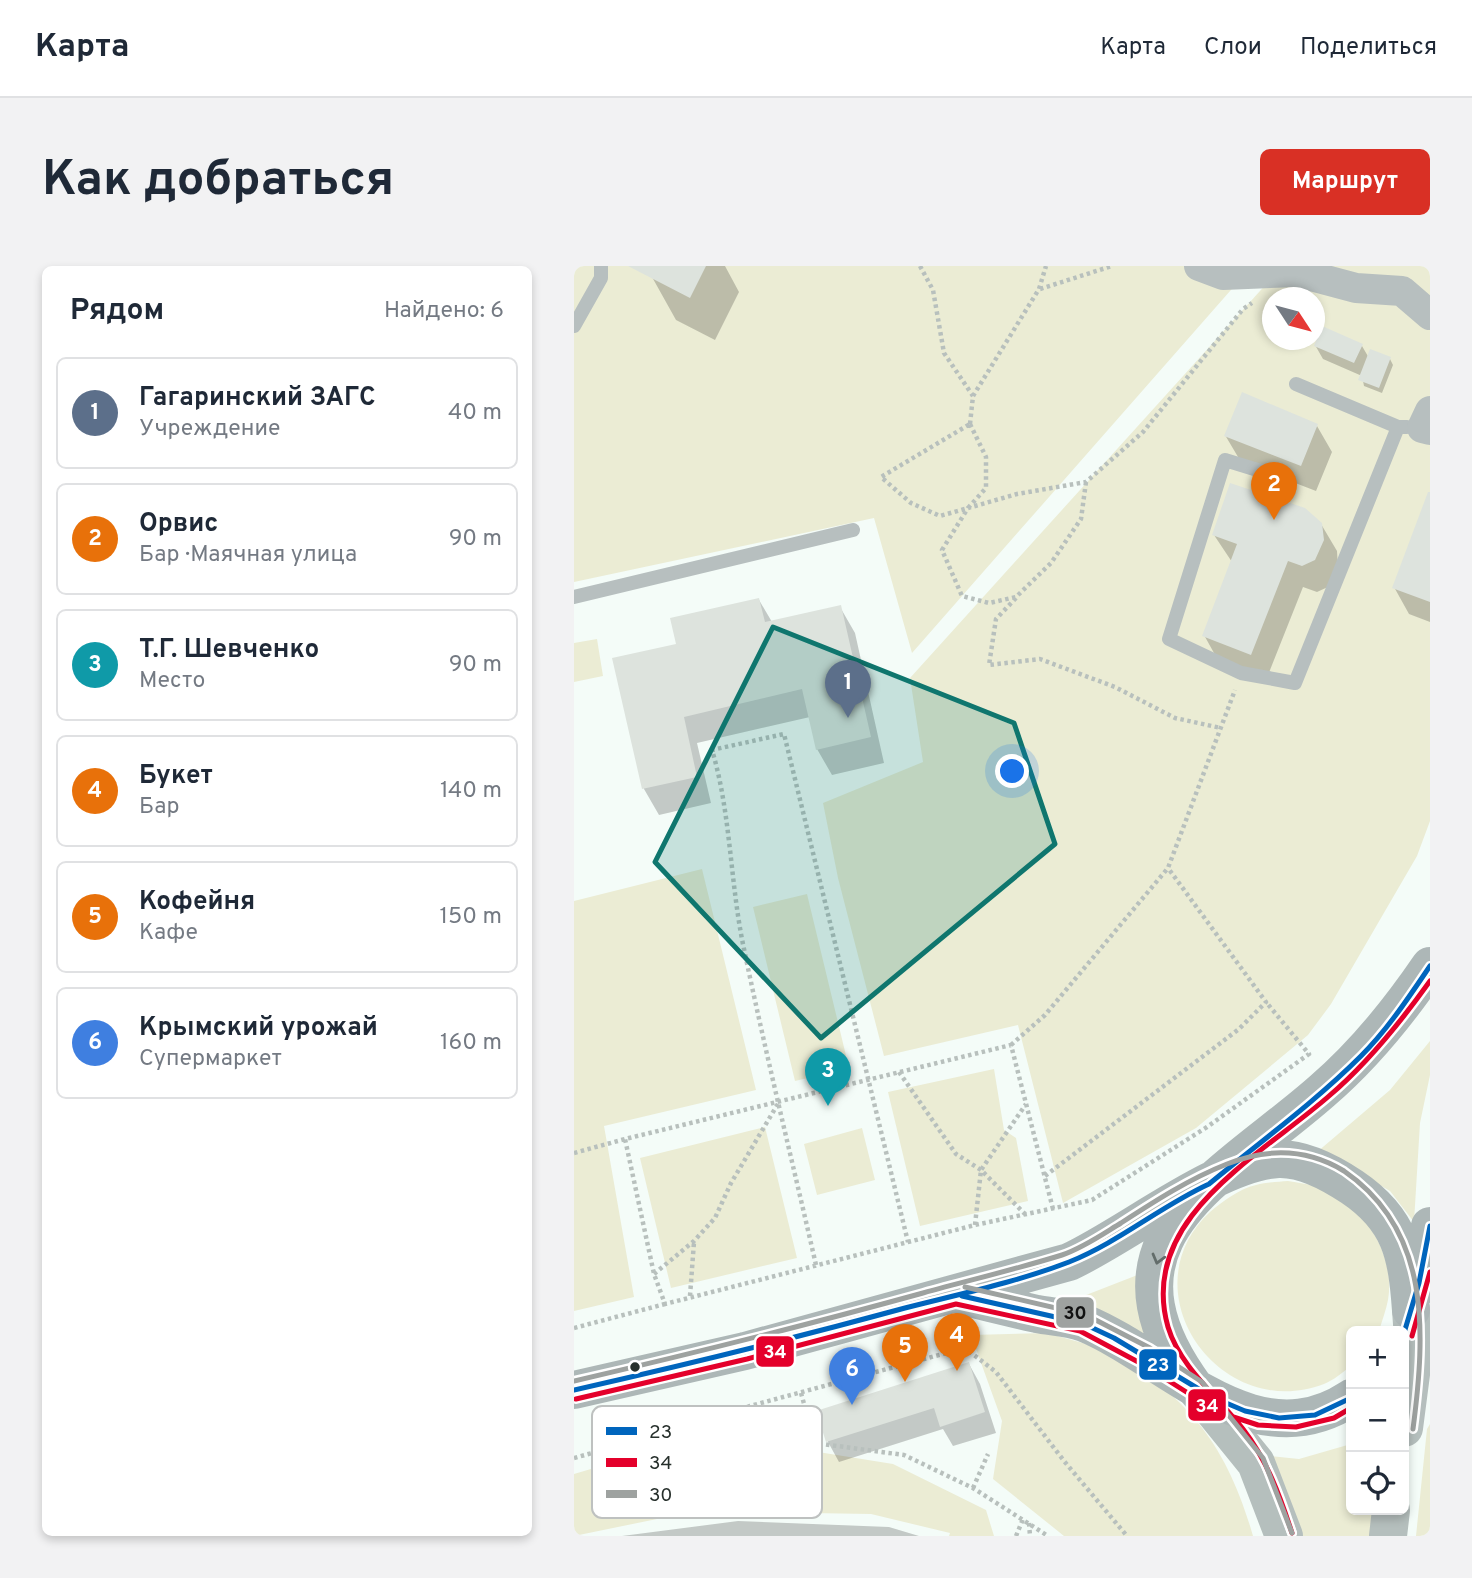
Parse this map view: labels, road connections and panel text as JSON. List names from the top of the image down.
{
  "lines": ["transit line 23", "transit line 34", "transit line 30"],
  "legend": ["23", "34", "30"],
  "north": "bottom right",
  "page": {
    "header": "Карта",
    "nav": ["Карта", "Слои", "Поделиться"],
    "buttons": "Маршрут",
    "title": "Как добраться",
    "heading": ["Рядом", "Найдено: 6"],
    "list": [
      {
        "mark": "1",
        "name": "Гагаринский ЗАГС",
        "note": "Учреждение",
        "value": "40 m"
      },
      {
        "mark": "2",
        "name": "Орвис",
        "note": "Бар · Маячная улица",
        "value": "90 m"
      },
      {
        "mark": "3",
        "name": "Т.Г. Шевченко",
        "note": "Место",
        "value": "90 m"
      },
      {
        "mark": "4",
        "name": "Букет",
        "note": "Бар",
        "value": "140 m"
      },
      {
        "mark": "5",
        "name": "Кофейня",
        "note": "Кафе",
        "value": "150 m"
      },
      {
        "mark": "6",
        "name": "Крымский урожай",
        "note": "Супермаркет",
        "value": "160 m"
      }
    ],
    "pins": [
      "2",
      "1",
      "3",
      "4",
      "5",
      "6"
    ],
    "map_buttons": ["+", "−"]
  }
}
